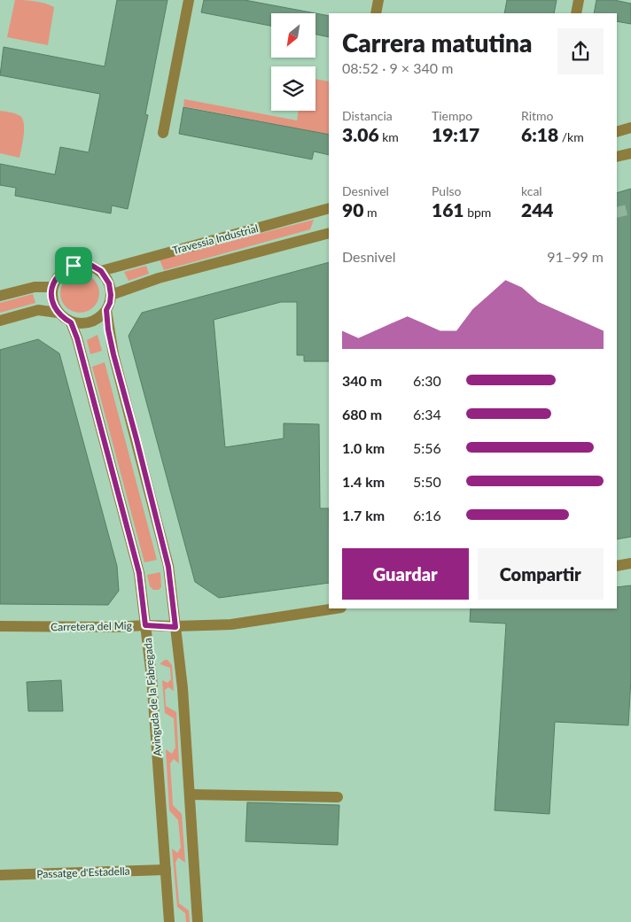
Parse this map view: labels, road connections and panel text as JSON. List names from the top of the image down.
{
  "streets": {
    "street": [
      "Travessia Industrial",
      "Carretera del Mig",
      "Avinguda de la Fabregada",
      "Passatge d'Estadella"
    ]
  },
  "crossings": [
    ["Travessia Industrial", "Avinguda de la Fabregada"],
    ["Carretera del Mig", "Avinguda de la Fabregada"],
    ["Avinguda de la Fabregada", "Passatge d'Estadella"]
  ],
  "north": "bottom left",
  "page": {
    "heading": ["Carrera matutina", "08:52 · 9 × 340 m"],
    "stats": [
      ["Distancia", "3.06 km"],
      ["Tiempo", "19:17"],
      ["Ritmo", "6:18 /km"],
      ["Desnivel", "90 m"],
      ["Pulso", "161 bpm"],
      ["kcal", "244"]
    ],
    "chart": ["Desnivel", "91–99 m"],
    "list": [
      {
        "name": "340 m",
        "note": "6:30"
      },
      {
        "name": "680 m",
        "note": "6:34"
      },
      {
        "name": "1.0 km",
        "note": "5:56"
      },
      {
        "name": "1.4 km",
        "note": "5:50"
      },
      {
        "name": "1.7 km",
        "note": "6:16"
      }
    ],
    "buttons": ["Guardar", "Compartir"]
  }
}
